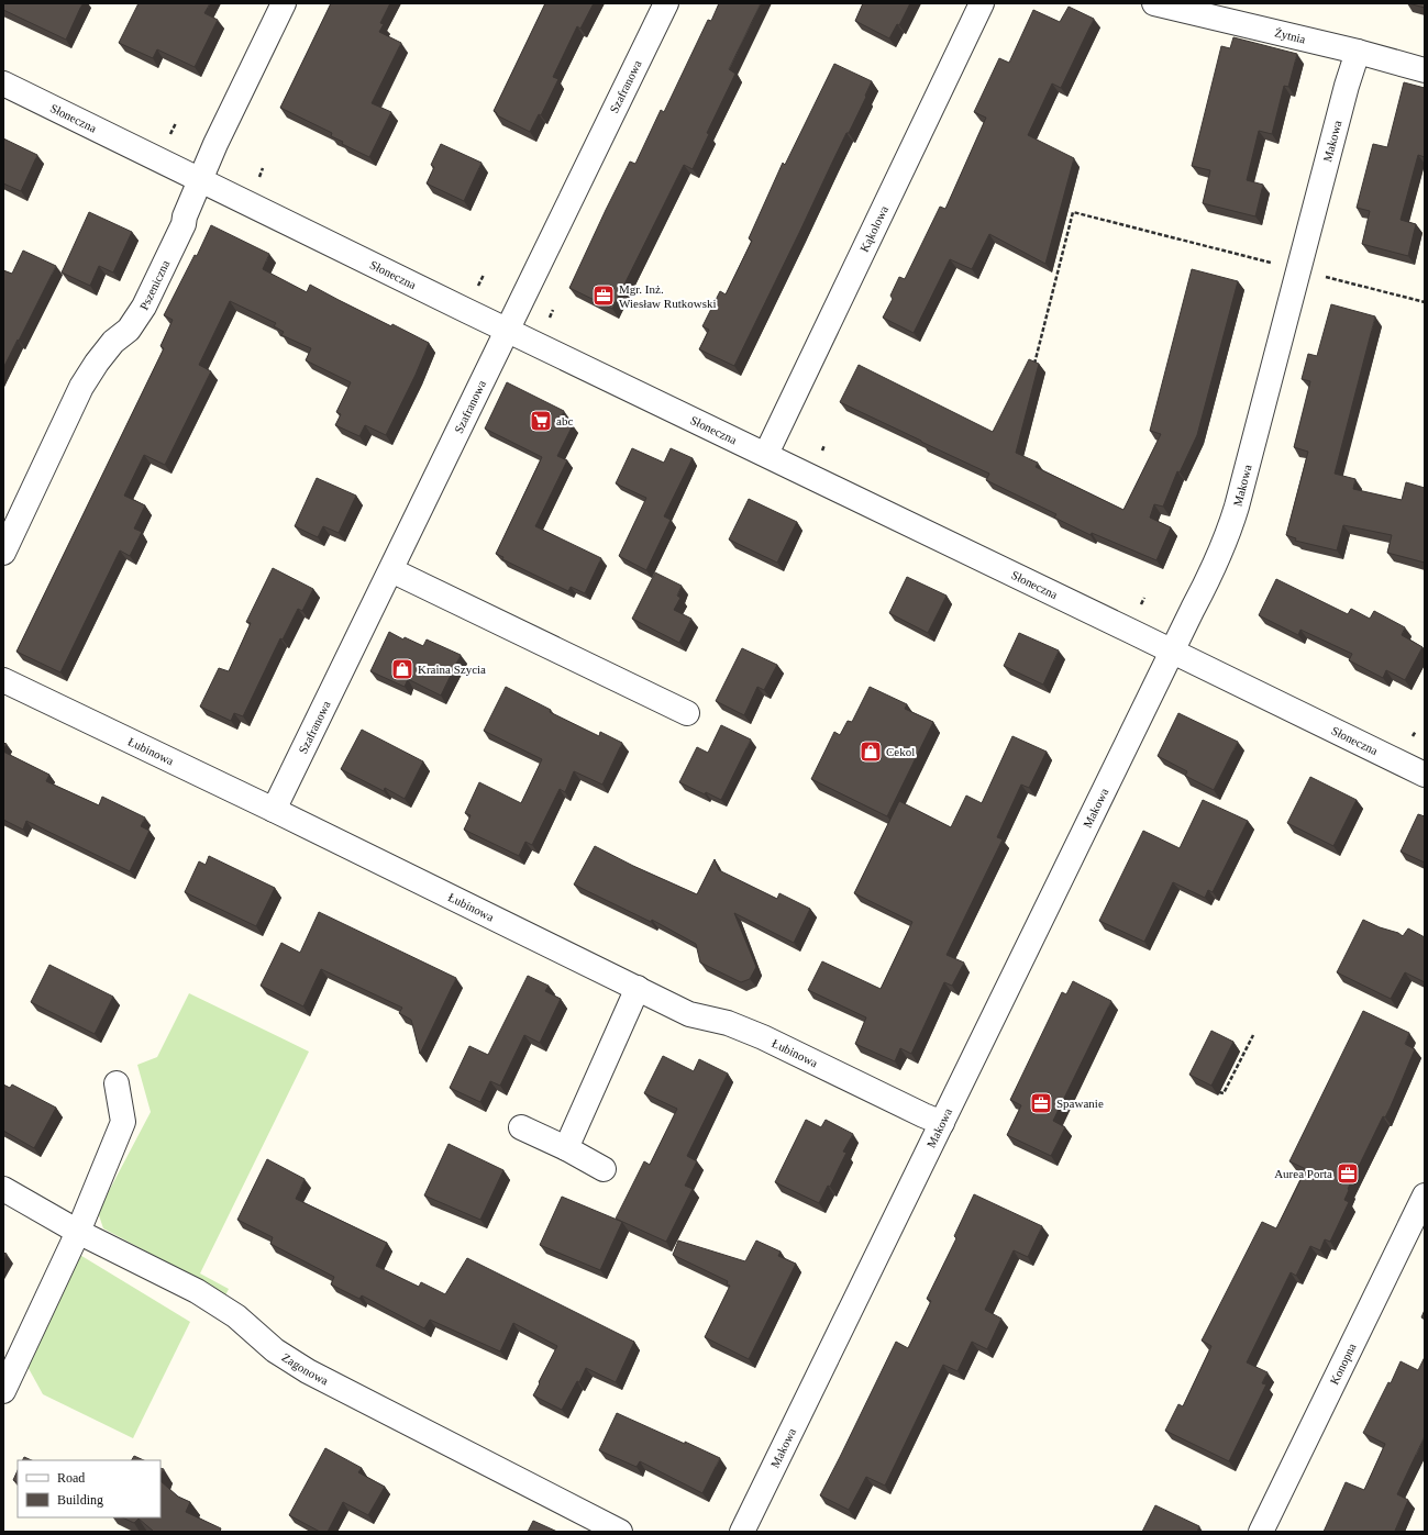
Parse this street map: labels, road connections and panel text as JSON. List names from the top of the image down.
{
  "streets": {
    "street": [
      "Żytnia",
      "Szafranowa",
      "Słoneczna",
      "Makowa",
      "Kąkolowa",
      "Pszeniczna",
      "Łubinowa",
      "Konopna",
      "Zagonowa"
    ]
  },
  "crossings": [
    ["Żytnia", "Makowa"],
    ["Szafranowa", "Słoneczna"],
    ["Szafranowa", "Łubinowa"],
    ["Słoneczna", "Makowa"],
    ["Słoneczna", "Kąkolowa"],
    ["Słoneczna", "Pszeniczna"],
    ["Makowa", "Łubinowa"]
  ],
  "places": {
    "office": ["Mgr. Inż. Wiesław Rutkowski", "Spawanie", "Aurea Porta"],
    "supermarket": ["abc"],
    "shop": ["Kraina Szycia", "Cekol"]
  },
  "legend": ["Road", "Building"]
}
